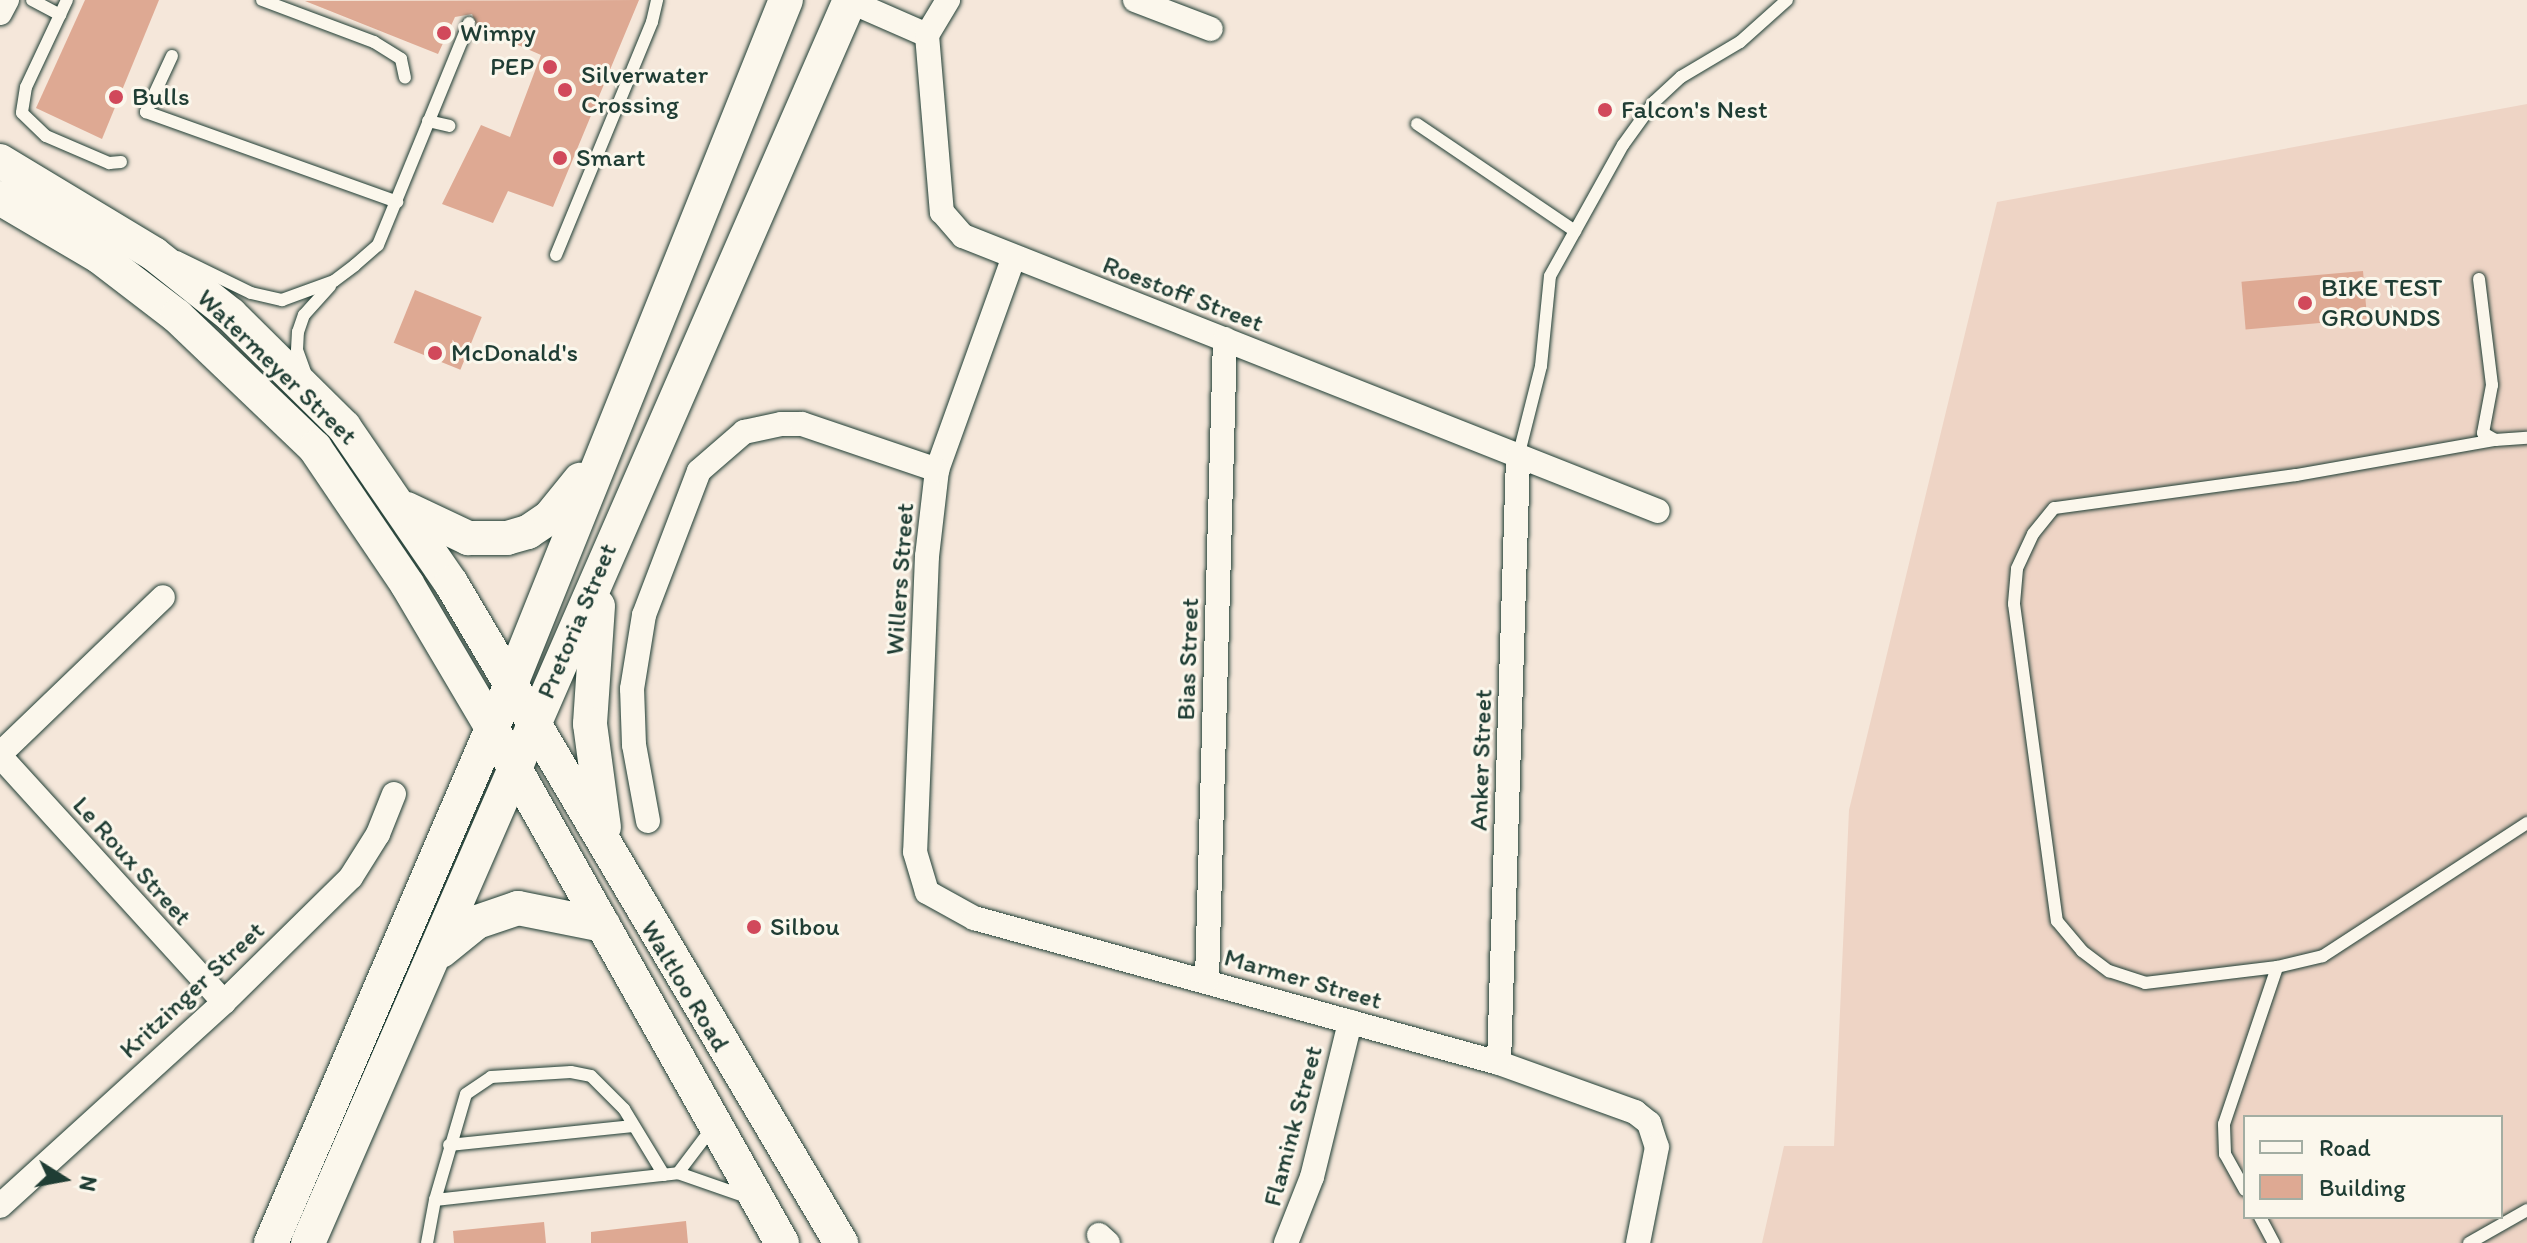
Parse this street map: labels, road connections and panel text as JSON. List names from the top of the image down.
{
  "streets": {
    "main road": ["Watermeyer Street", "Pretoria Street", "Waltloo Road"],
    "street": [
      "Roestoff Street",
      "Willers Street",
      "Bias Street",
      "Anker Street",
      "Le Roux Street",
      "Marmer Street",
      "Kritzinger Street",
      "Flamink Street"
    ]
  },
  "crossings": [
    ["Roestoff Street", "Willers Street"],
    ["Roestoff Street", "Bias Street"],
    ["Roestoff Street", "Anker Street"],
    ["Watermeyer Street", "Pretoria Street"],
    ["Watermeyer Street", "Waltloo Road"],
    ["Willers Street", "Marmer Street"],
    ["Pretoria Street", "Waltloo Road"],
    ["Bias Street", "Marmer Street"],
    ["Anker Street", "Marmer Street"],
    ["Le Roux Street", "Kritzinger Street"],
    ["Marmer Street", "Flamink Street"]
  ],
  "places": [
    "Wimpy",
    "PEP",
    "Silverwater Crossing",
    "Bulls",
    "Falcon's Nest",
    "Smart",
    "BIKE TEST GROUNDS",
    "McDonald's",
    "Silbou"
  ],
  "legend": ["Road", "Building"],
  "north": "right"
}
